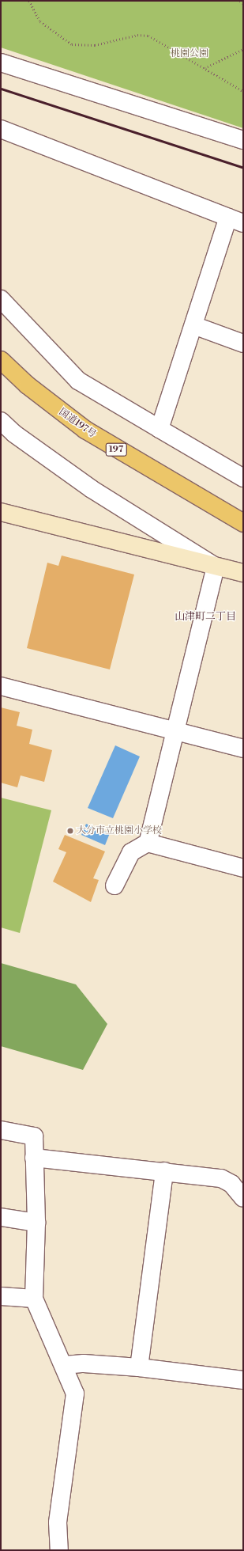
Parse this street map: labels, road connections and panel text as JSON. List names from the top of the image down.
{
  "streets": {
    "highway": ["国道197号", "197"]
  },
  "districts": ["山津町二丁目"],
  "parks": ["桃園公園"],
  "places": ["大分市立桃園小学校"]
}
